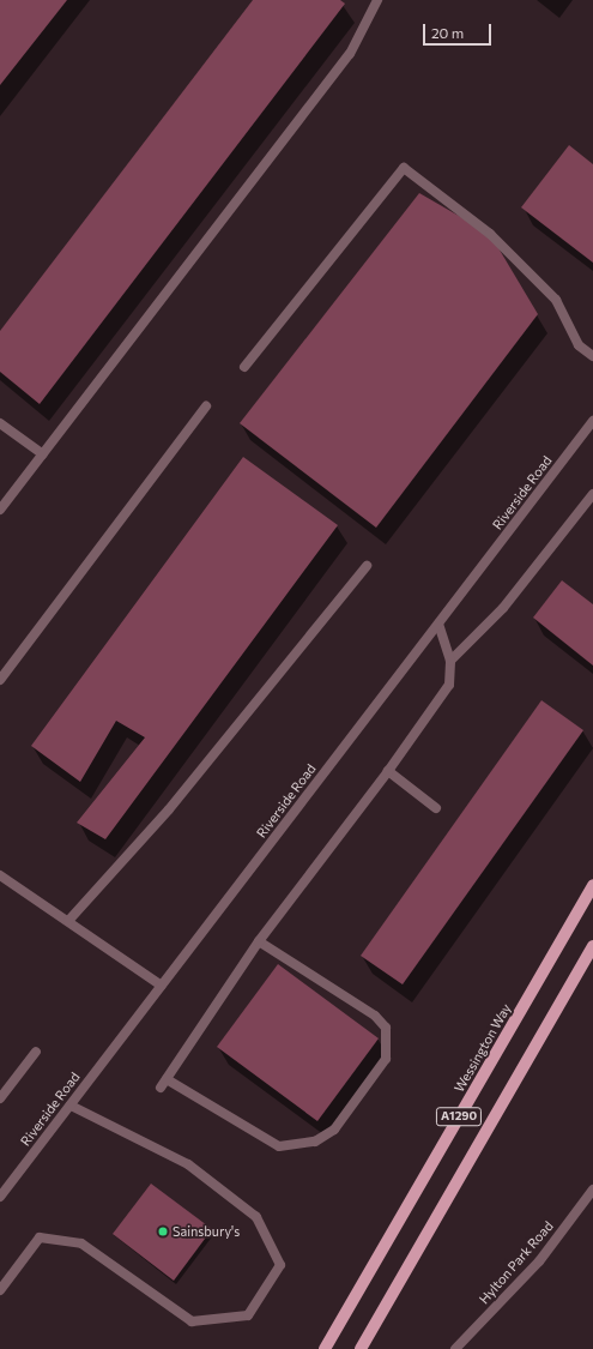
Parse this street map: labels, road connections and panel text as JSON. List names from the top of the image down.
{
  "streets": {
    "main road": ["Wessington Way", "A1290"],
    "street": ["Riverside Road", "Hylton Park Road"]
  },
  "places": ["Sainsbury's"],
  "scale_bar": "20 m"
}
